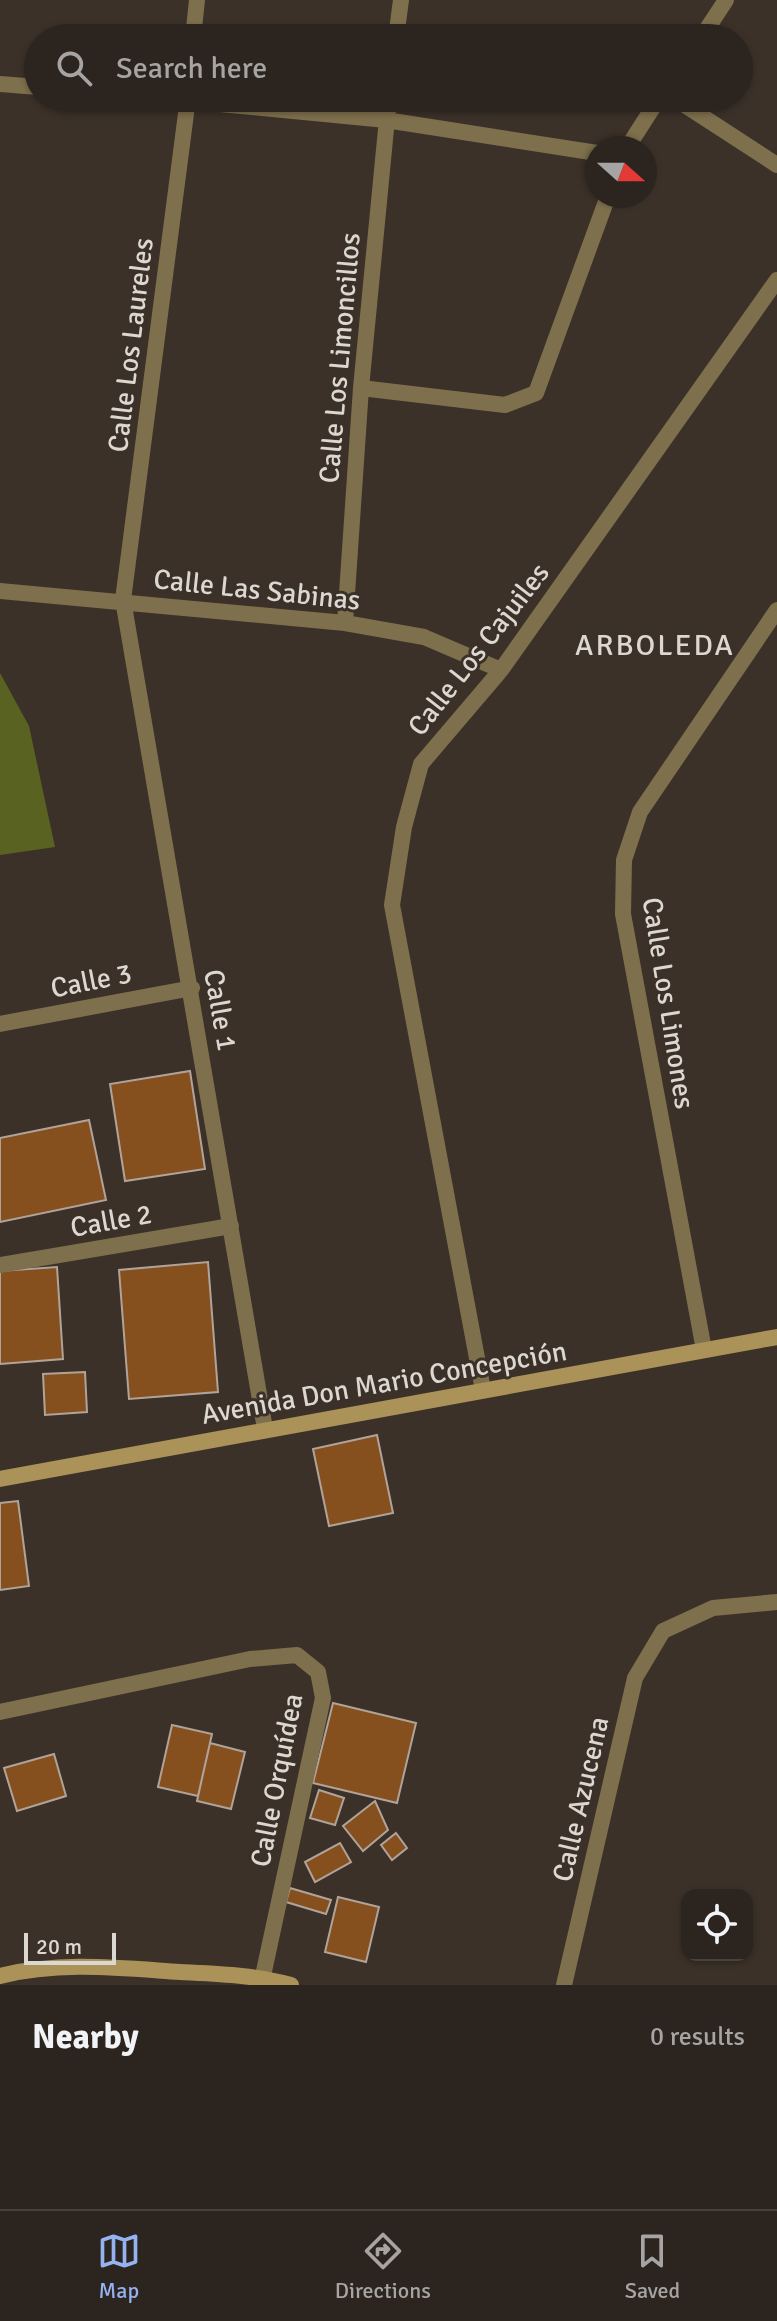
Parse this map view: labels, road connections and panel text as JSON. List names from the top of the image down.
{
  "streets": {
    "street": [
      "Calle Los Laureles",
      "Calle Los Limoncillos",
      "Calle Las Sabinas",
      "Calle Los Cajuiles",
      "Calle 3",
      "Calle Los Limones",
      "Calle 1",
      "Calle 2",
      "Avenida Don Mario Concepción",
      "Calle Orquídea",
      "Calle Azucena"
    ]
  },
  "crossings": [
    ["Calle Los Laureles", "Calle Las Sabinas"],
    ["Calle Los Laureles", "Calle 1"],
    ["Calle Los Limoncillos", "Calle Las Sabinas"],
    ["Calle Las Sabinas", "Calle Los Cajuiles"],
    ["Calle Las Sabinas", "Calle 1"],
    ["Calle Los Cajuiles", "Avenida Don Mario Concepción"],
    ["Calle 3", "Calle 1"],
    ["Calle Los Limones", "Avenida Don Mario Concepción"],
    ["Calle 1", "Calle 2"],
    ["Calle 1", "Avenida Don Mario Concepción"]
  ],
  "districts": ["ARBOLEDA"],
  "scale_bar": "20 m",
  "north": "right",
  "page": {
    "search": "Search here",
    "scale": "20 m",
    "heading": ["Nearby", "0 results"],
    "nav": ["Map", "Directions", "Saved"]
  }
}
